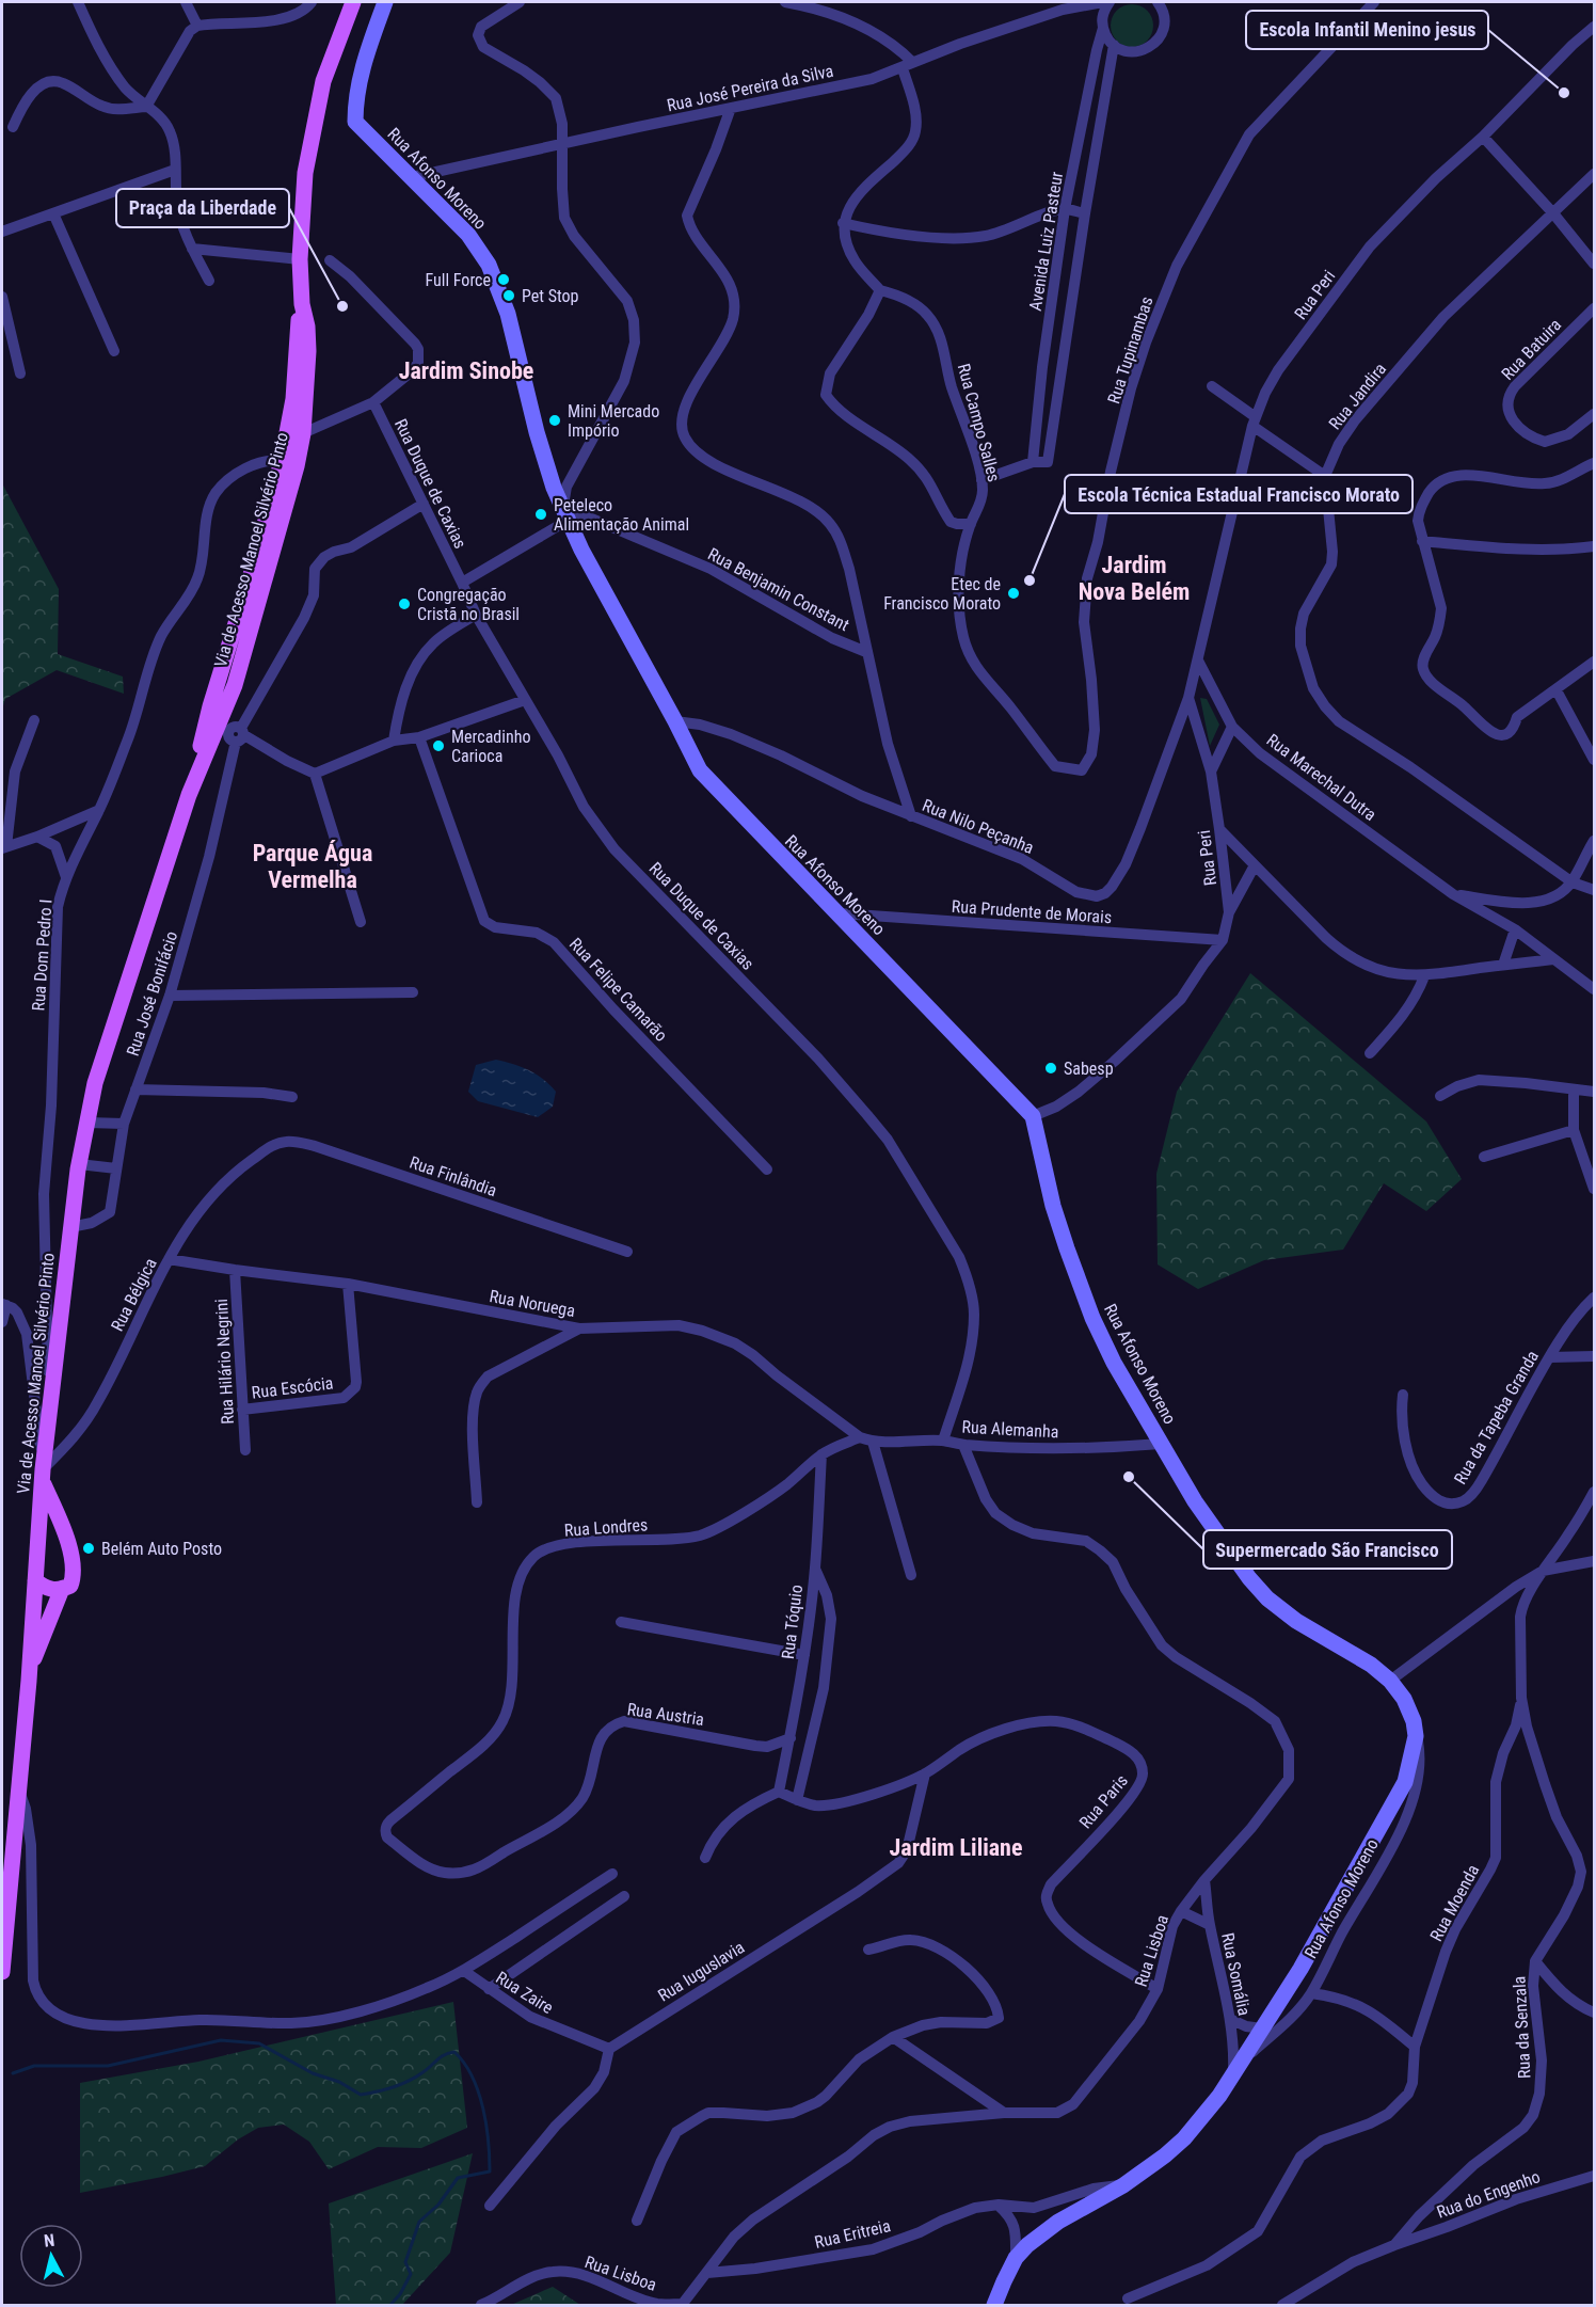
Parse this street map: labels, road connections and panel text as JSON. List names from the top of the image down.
{
  "streets": {
    "main road": ["Rua Afonso Moreno", "Via de Acesso Manoel Silvério Pinto"],
    "street": [
      "Rua José Pereira da Silva",
      "Avenida Luiz Pasteur",
      "Rua Peri",
      "Rua Batuira",
      "Rua Tupinambas",
      "Rua Jandira",
      "Rua Campo Salles",
      "Rua Duque de Caxias",
      "Rua Benjamin Constant",
      "Rua Marechal Dutra",
      "Rua Nilo Peçanha",
      "Rua Prudente de Morais",
      "Rua Dom Pedro I",
      "Rua Felipe Camarão",
      "Rua José Bonifácio",
      "Rua Finlândia",
      "Rua Bélgica",
      "Rua Noruega",
      "Rua Hilário Negrini",
      "Rua Escócia",
      "Rua da Tapeba Granda",
      "Rua Alemanha",
      "Rua Londres",
      "Rua Tóquio",
      "Rua Austria",
      "Rua Paris",
      "Rua Moenda",
      "Rua Lisboa",
      "Rua Iuguslavia",
      "Rua Somália",
      "Rua Zaire",
      "Rua da Senzala",
      "Rua do Engenho",
      "Rua Eritreia"
    ]
  },
  "crossings": [
    ["Rua José Pereira da Silva", "Rua Afonso Moreno"],
    ["Rua Afonso Moreno", "Rua Benjamin Constant"],
    ["Rua Afonso Moreno", "Rua Nilo Peçanha"],
    ["Rua Afonso Moreno", "Rua Prudente de Morais"],
    ["Rua Afonso Moreno", "Rua Alemanha"],
    ["Rua Afonso Moreno", "Rua Somália"],
    ["Rua Peri", "Rua Marechal Dutra"],
    ["Rua Peri", "Rua Nilo Peçanha"],
    ["Rua Peri", "Rua Prudente de Morais"],
    ["Rua Tupinambas", "Rua Campo Salles"],
    ["Rua Duque de Caxias", "Rua José Bonifácio"],
    ["Rua Duque de Caxias", "Rua Alemanha"],
    ["Via de Acesso Manoel Silvério Pinto", "Rua Dom Pedro I"],
    ["Via de Acesso Manoel Silvério Pinto", "Rua José Bonifácio"],
    ["Via de Acesso Manoel Silvério Pinto", "Rua Bélgica"],
    ["Rua Marechal Dutra", "Rua Nilo Peçanha"],
    ["Rua Finlândia", "Rua Bélgica"],
    ["Rua Bélgica", "Rua Noruega"],
    ["Rua Noruega", "Rua Hilário Negrini"],
    ["Rua Noruega", "Rua Escócia"],
    ["Rua Noruega", "Rua Alemanha"],
    ["Rua Noruega", "Rua Londres"],
    ["Rua Hilário Negrini", "Rua Escócia"],
    ["Rua Alemanha", "Rua Londres"],
    ["Rua Alemanha", "Rua Lisboa"],
    ["Rua Londres", "Rua Tóquio"],
    ["Rua Londres", "Rua Austria"],
    ["Rua Tóquio", "Rua Austria"],
    ["Rua Paris", "Rua Lisboa"],
    ["Rua Paris", "Rua Iuguslavia"],
    ["Rua Moenda", "Rua da Senzala"],
    ["Rua Lisboa", "Rua Somália"],
    ["Rua Lisboa", "Rua Eritreia"],
    ["Rua Iuguslavia", "Rua Zaire"],
    ["Rua da Senzala", "Rua do Engenho"]
  ],
  "districts": [
    "Jardim Sinobe",
    "Jardim Nova Belém",
    "Parque Água Vermelha",
    "Jardim Liliane"
  ],
  "places": [
    "Escola Infantil Menino jesus",
    "Full Force",
    "Pet Stop",
    "Praça da Liberdade",
    "Mini Mercado Impório",
    "Peteleco Alimentação Animal",
    "Escola Técnica Estadual Francisco Morato",
    "Etec de Francisco Morato",
    "Congregação Cristã no Brasil",
    "Mercadinho Carioca",
    "Sabesp",
    "Supermercado São Francisco",
    "Belém Auto Posto"
  ],
  "north": "top"
}
